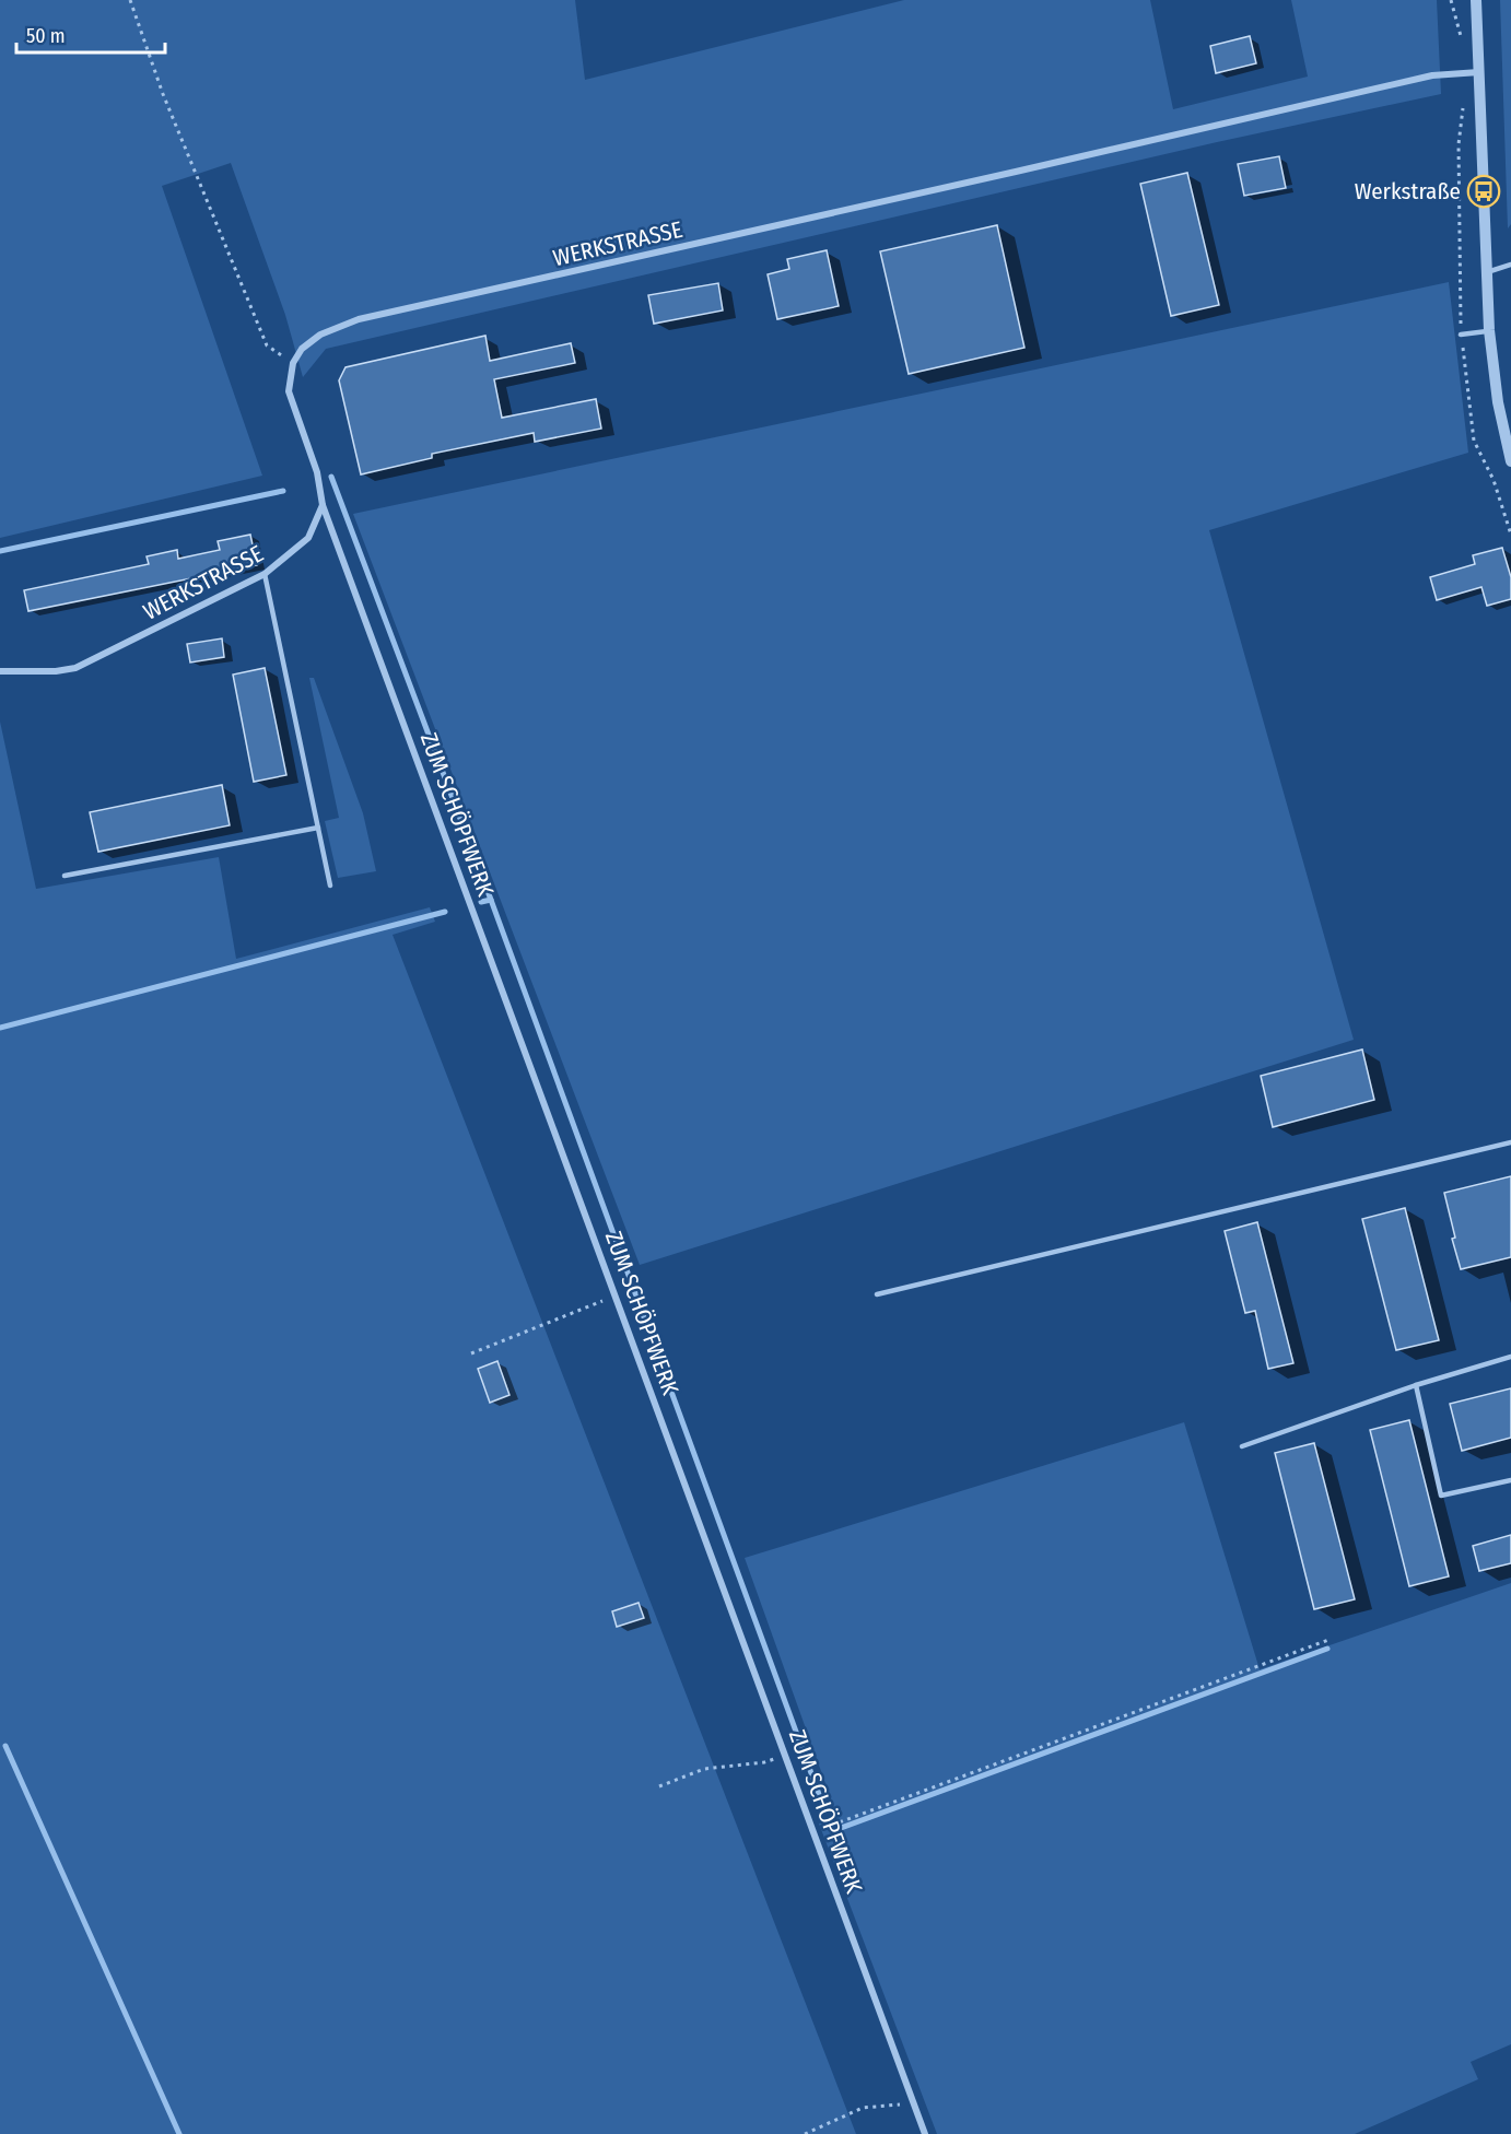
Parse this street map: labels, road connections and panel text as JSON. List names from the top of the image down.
{
  "streets": {
    "street": ["WERKSTRASSE", "ZUM SCHÖPFWERK"]
  },
  "crossings": [
    ["WERKSTRASSE", "ZUM SCHÖPFWERK"]
  ],
  "places": {
    "bus stop": ["Werkstraße"]
  },
  "scale_bar": "50 m"
}
